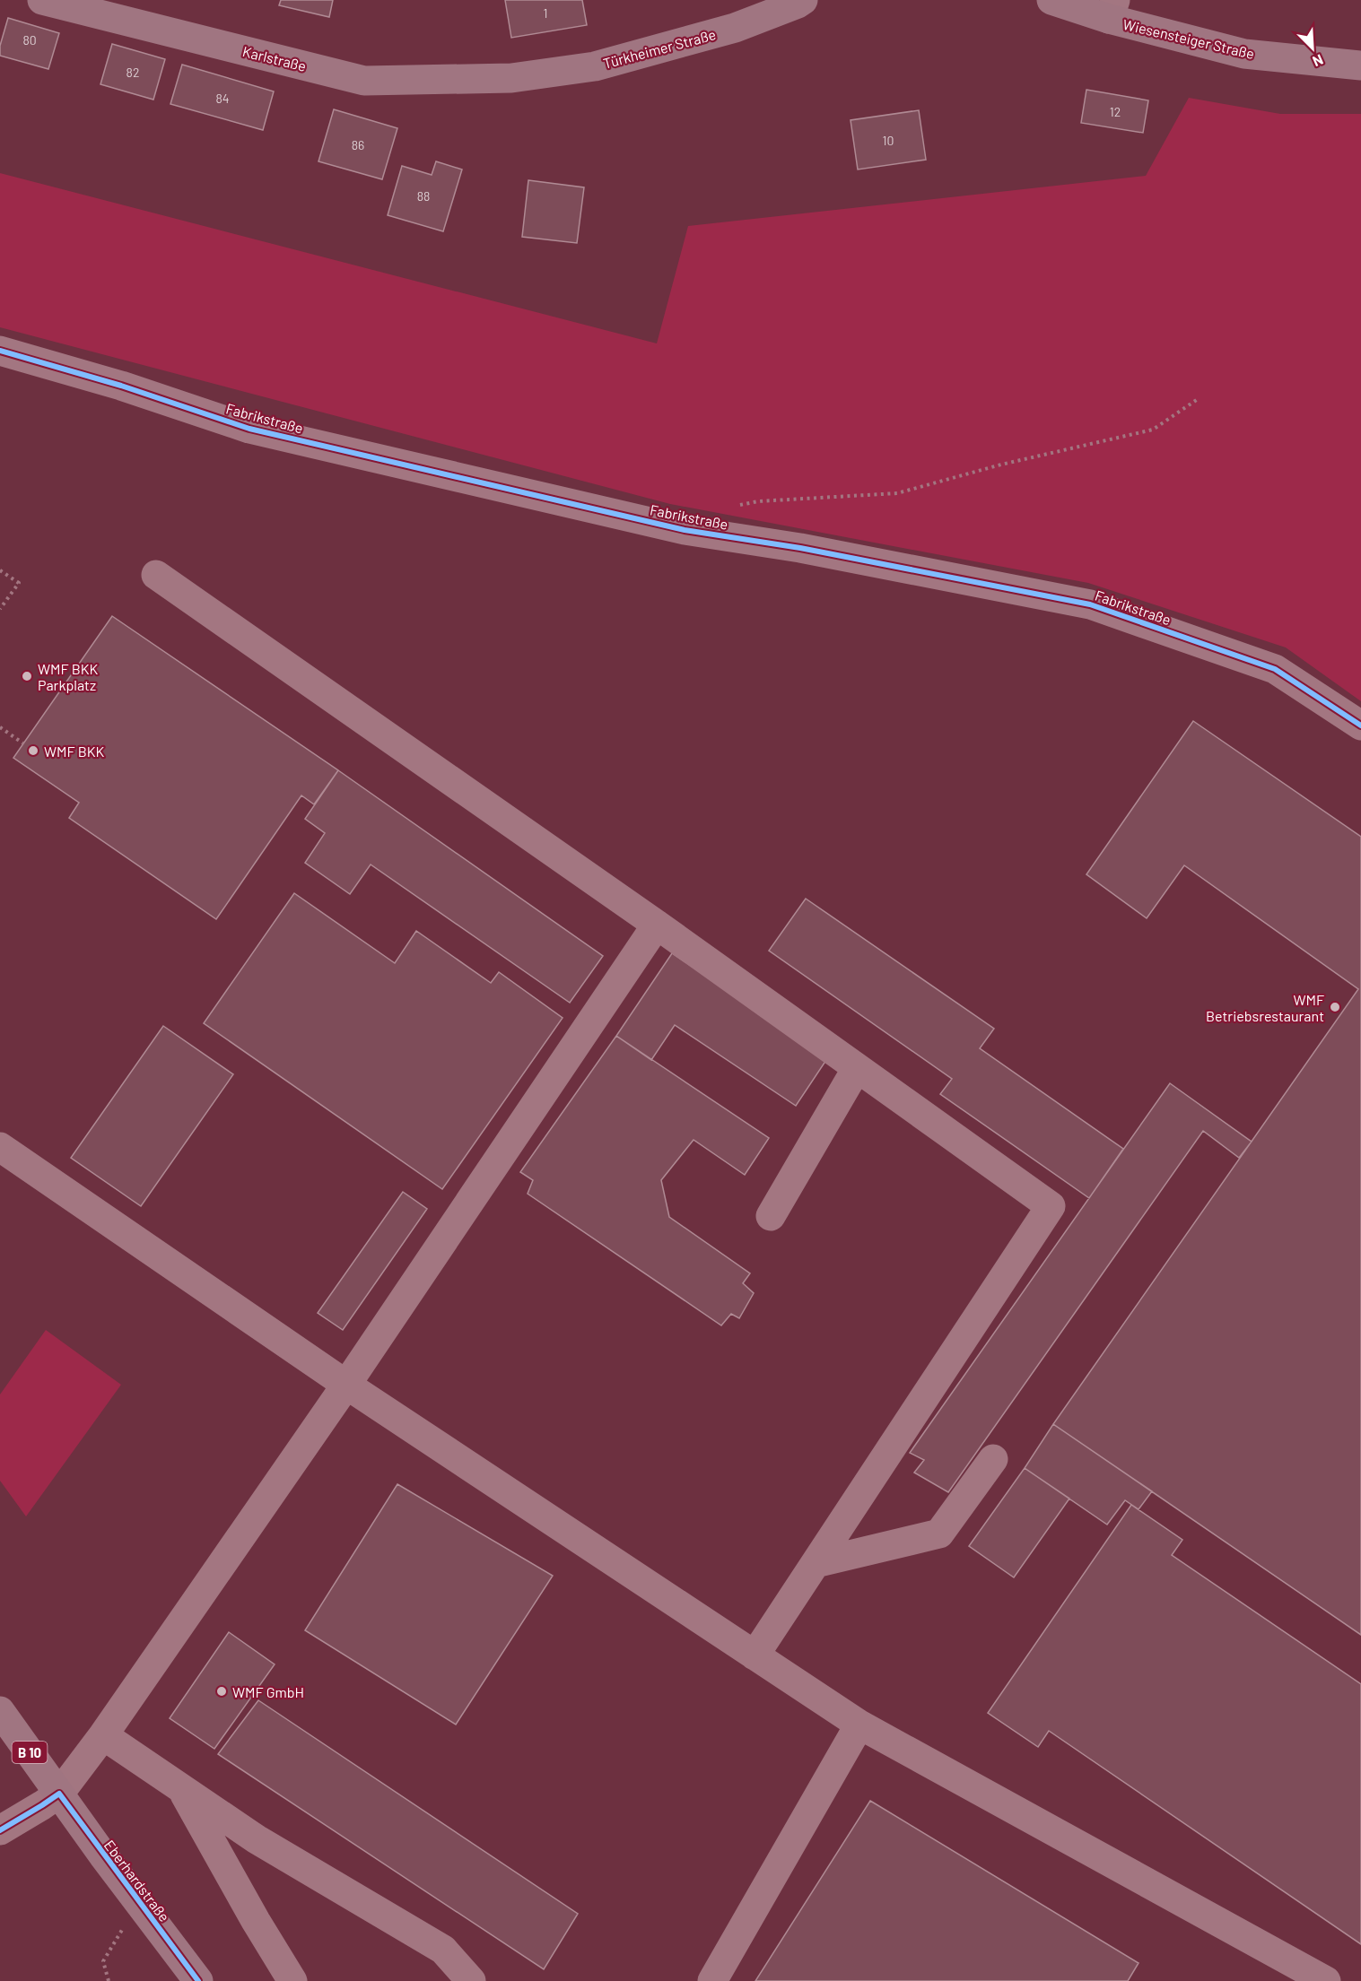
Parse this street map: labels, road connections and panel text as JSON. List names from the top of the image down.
{
  "streets": {
    "main road": [
      "Wiesensteiger Straße",
      "Türkheimer Straße",
      "Karlstraße",
      "B 10",
      "Eberhardstraße"
    ],
    "street": ["Fabrikstraße"]
  },
  "crossings": [
    ["Türkheimer Straße", "Karlstraße"]
  ],
  "places": [
    "WMF BKK Parkplatz",
    "WMF BKK",
    "WMF Betriebsrestaurant",
    "WMF GmbH"
  ],
  "house_numbers": [
    "1",
    "80",
    "82",
    "84",
    "12",
    "10",
    "86",
    "88"
  ],
  "north": "bottom right"
}
